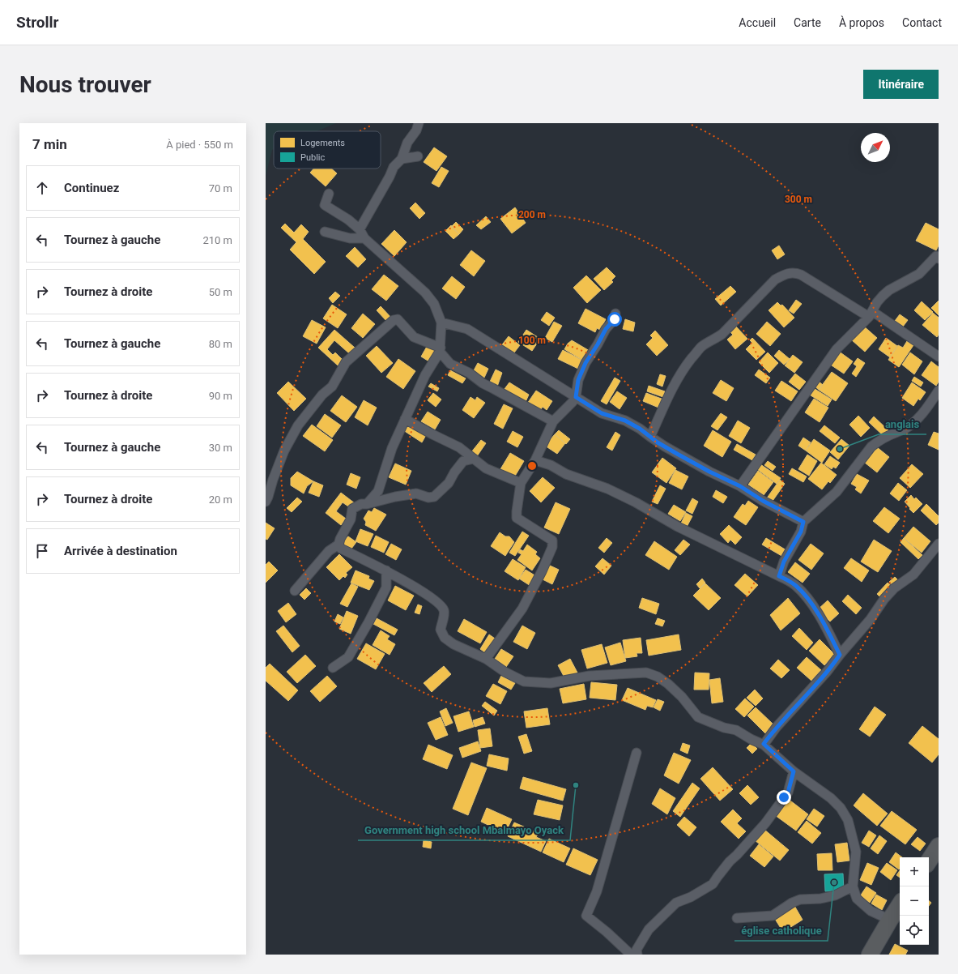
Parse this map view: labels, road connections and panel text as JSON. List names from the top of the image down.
{
  "places": ["anglais", "Government high school Mbalmayo Oyack", "église catholique"],
  "legend": ["Logements", "Public"],
  "north": "top right",
  "page": {
    "header": "Strollr",
    "nav": [
      "Accueil",
      "Carte",
      "À propos",
      "Contact"
    ],
    "buttons": "Itinéraire",
    "title": "Nous trouver",
    "heading": ["7 min", "À pied · 550 m"],
    "list": [
      ["Continuez", "70 m"],
      ["Tournez à gauche", "210 m"],
      ["Tournez à droite", "50 m"],
      ["Tournez à gauche", "80 m"],
      ["Tournez à droite", "90 m"],
      ["Tournez à gauche", "30 m"],
      ["Tournez à droite", "20 m"],
      "Arrivée à destination"
    ],
    "map_buttons": ["+", "−"]
  },
  "rings": ["300 m", "200 m", "100 m"]
}
